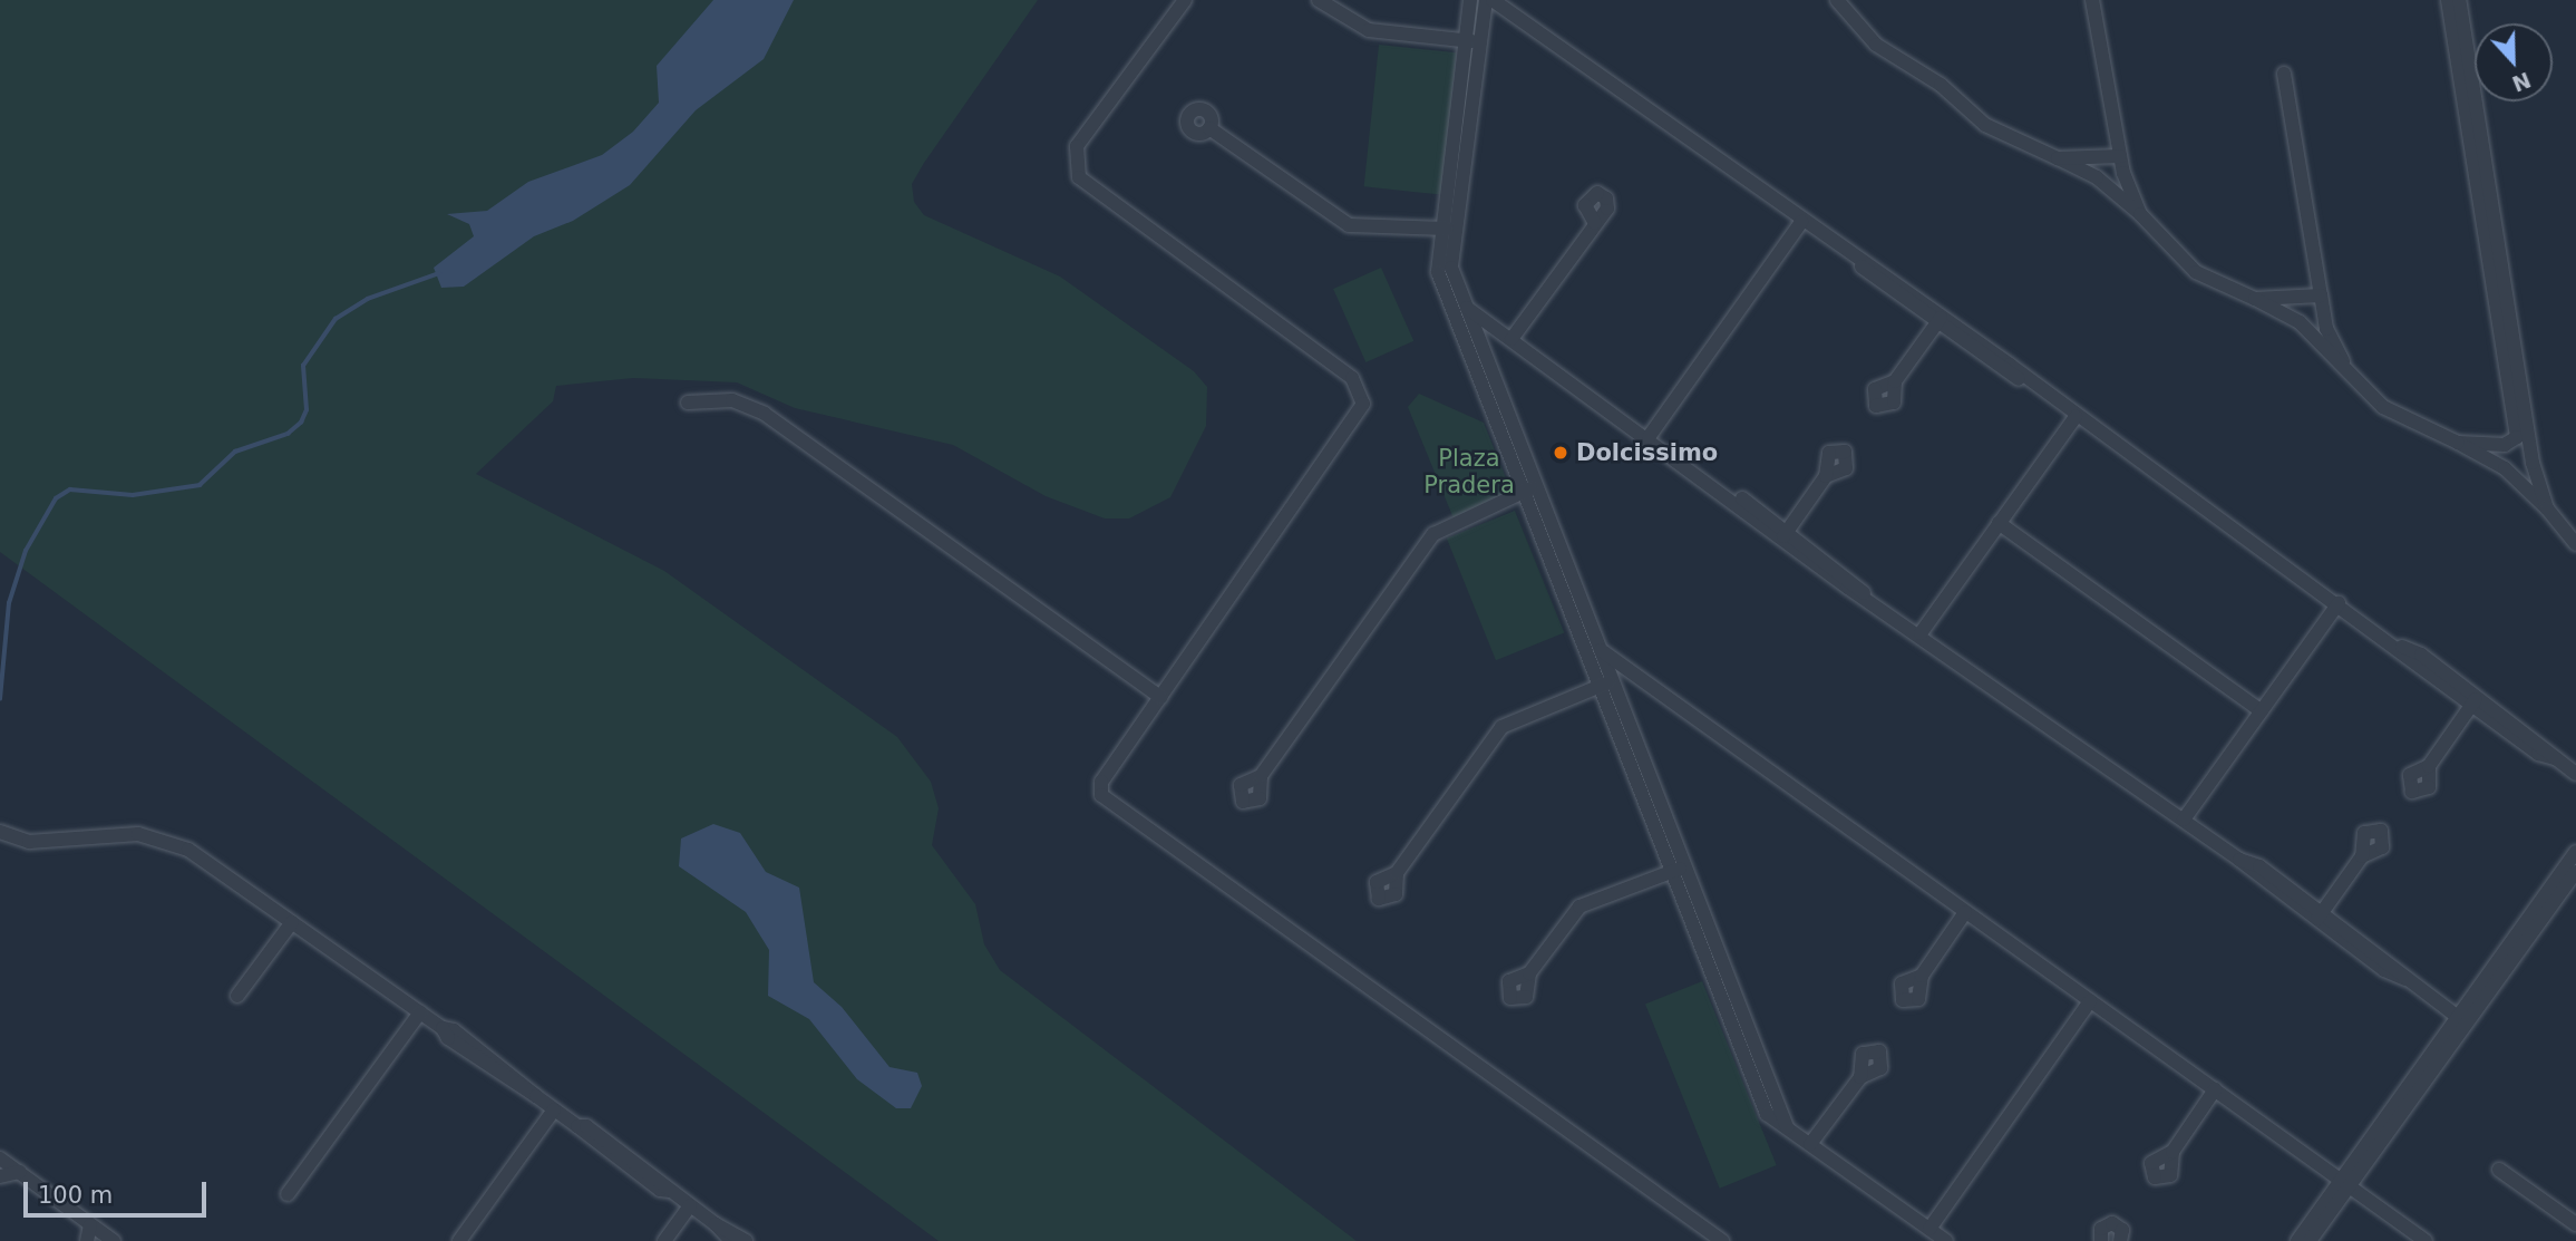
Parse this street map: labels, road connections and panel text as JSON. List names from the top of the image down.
{
  "parks": ["Plaza Pradera"],
  "places": ["Dolcissimo"],
  "scale_bar": "100 m",
  "north": "bottom"
}
